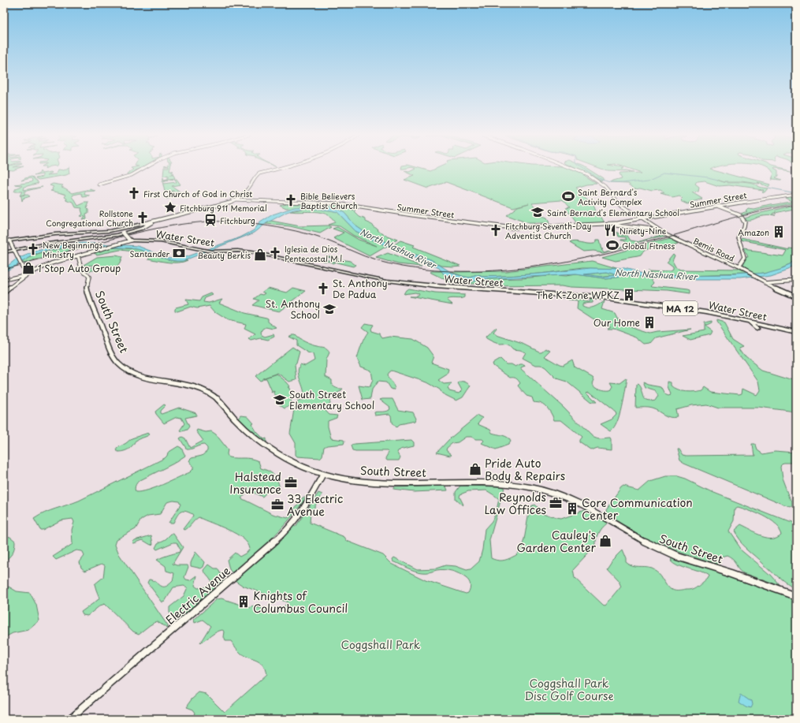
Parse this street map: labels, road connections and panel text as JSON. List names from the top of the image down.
{
  "streets": {
    "highway": ["Water Street", "MA 12"],
    "main road": [
      "Summer Street",
      "Bemis Road",
      "South Street",
      "Electric Avenue"
    ]
  },
  "crossings": [
    ["Summer Street", "Bemis Road"],
    ["South Street", "Electric Avenue"]
  ],
  "water": ["North Nashua River"],
  "parks": ["Coggshall Park", "Coggshall Park Disc Golf Course"],
  "places": {
    "church": [
      "First Church of God in Christ",
      "Bible Believers Baptist Church",
      "Rollstone Congregational Church",
      "Fitchburg Seventh-Day Adventist Church",
      "New Beginnings Ministry",
      "Iglesia de Dios Pentecostal M.I.",
      "St. Anthony De Padua"
    ],
    "sports": ["Saint Bernard's Activity Complex", "Global Fitness"],
    "place": ["Fitchburg 911 Memorial"],
    "school or university": ["Saint Bernard's Elementary School", "St. Anthony School", "South Street Elementary School"],
    "station": ["Fitchburg"],
    "restaurant": ["Ninety-Nine"],
    "building": [
      "Amazon",
      "The K-Zone WPKZ",
      "Our Home",
      "Core Communication Center",
      "Knights of Columbus Council"
    ],
    "bank": ["Santander"],
    "shop": [
      "Beauty Berkis",
      "1 Stop Auto Group",
      "Pride Auto Body & Repairs",
      "Cauley's Garden Center"
    ],
    "office": ["Halstead Insurance", "Reynolds Law Offices", "33 Electric Avenue"]
  }
}
